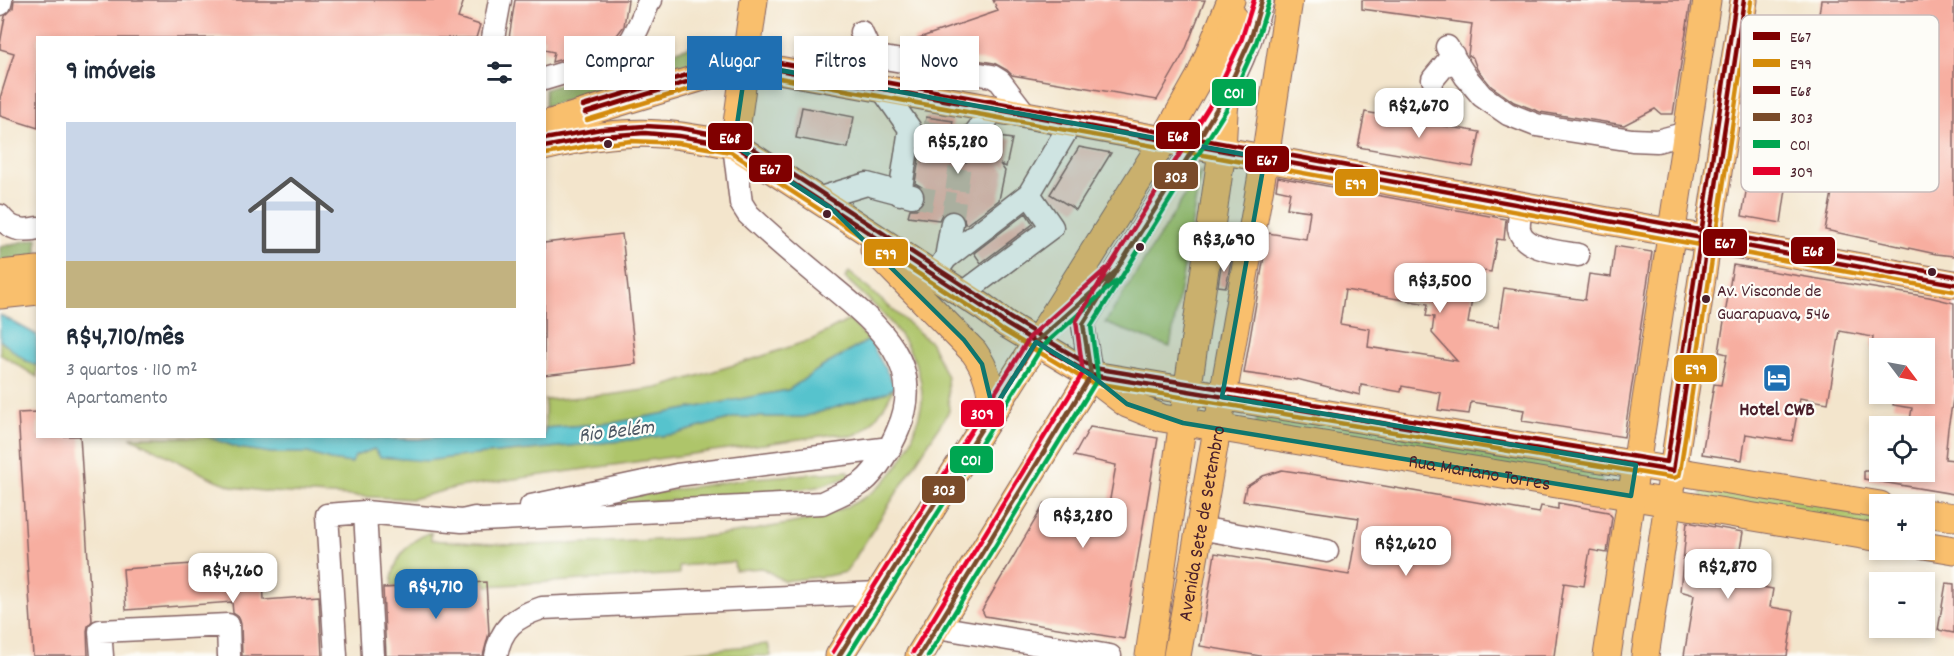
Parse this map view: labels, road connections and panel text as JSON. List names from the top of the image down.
{
  "streets": {
    "main road": ["Rua Mariano Torres", "Avenida Sete de Setembro"]
  },
  "crossings": [
    ["Rua Mariano Torres", "Avenida Sete de Setembro"]
  ],
  "water": ["Rio Belém"],
  "places": {
    "other": ["Av. Visconde de Guarapuava, 546"],
    "hotel": ["Hotel CWB"]
  },
  "lines": [
    "transit line E67",
    "transit line E68",
    "transit line 303",
    "transit line 309",
    "transit line E99",
    "transit line C01"
  ],
  "legend": [
    "E67",
    "E99",
    "E68",
    "303",
    "C01",
    "309"
  ],
  "north": "bottom right",
  "page": {
    "chip": [
      "Comprar",
      "Alugar",
      "Filtros",
      "Novo"
    ],
    "heading": "9 imóveis",
    "price": [
      "R$2,670",
      "R$5,280",
      "R$3,690",
      "R$3,500",
      "R$3,280",
      "R$2,620",
      "R$2,870",
      "R$4,260",
      "R$4,710"
    ],
    "list": [
      {
        "name": "R$4,710/mês",
        "note": "3 quartos · 110 m² · Apartamento"
      }
    ],
    "map_buttons": ["+", "−"]
  }
}
